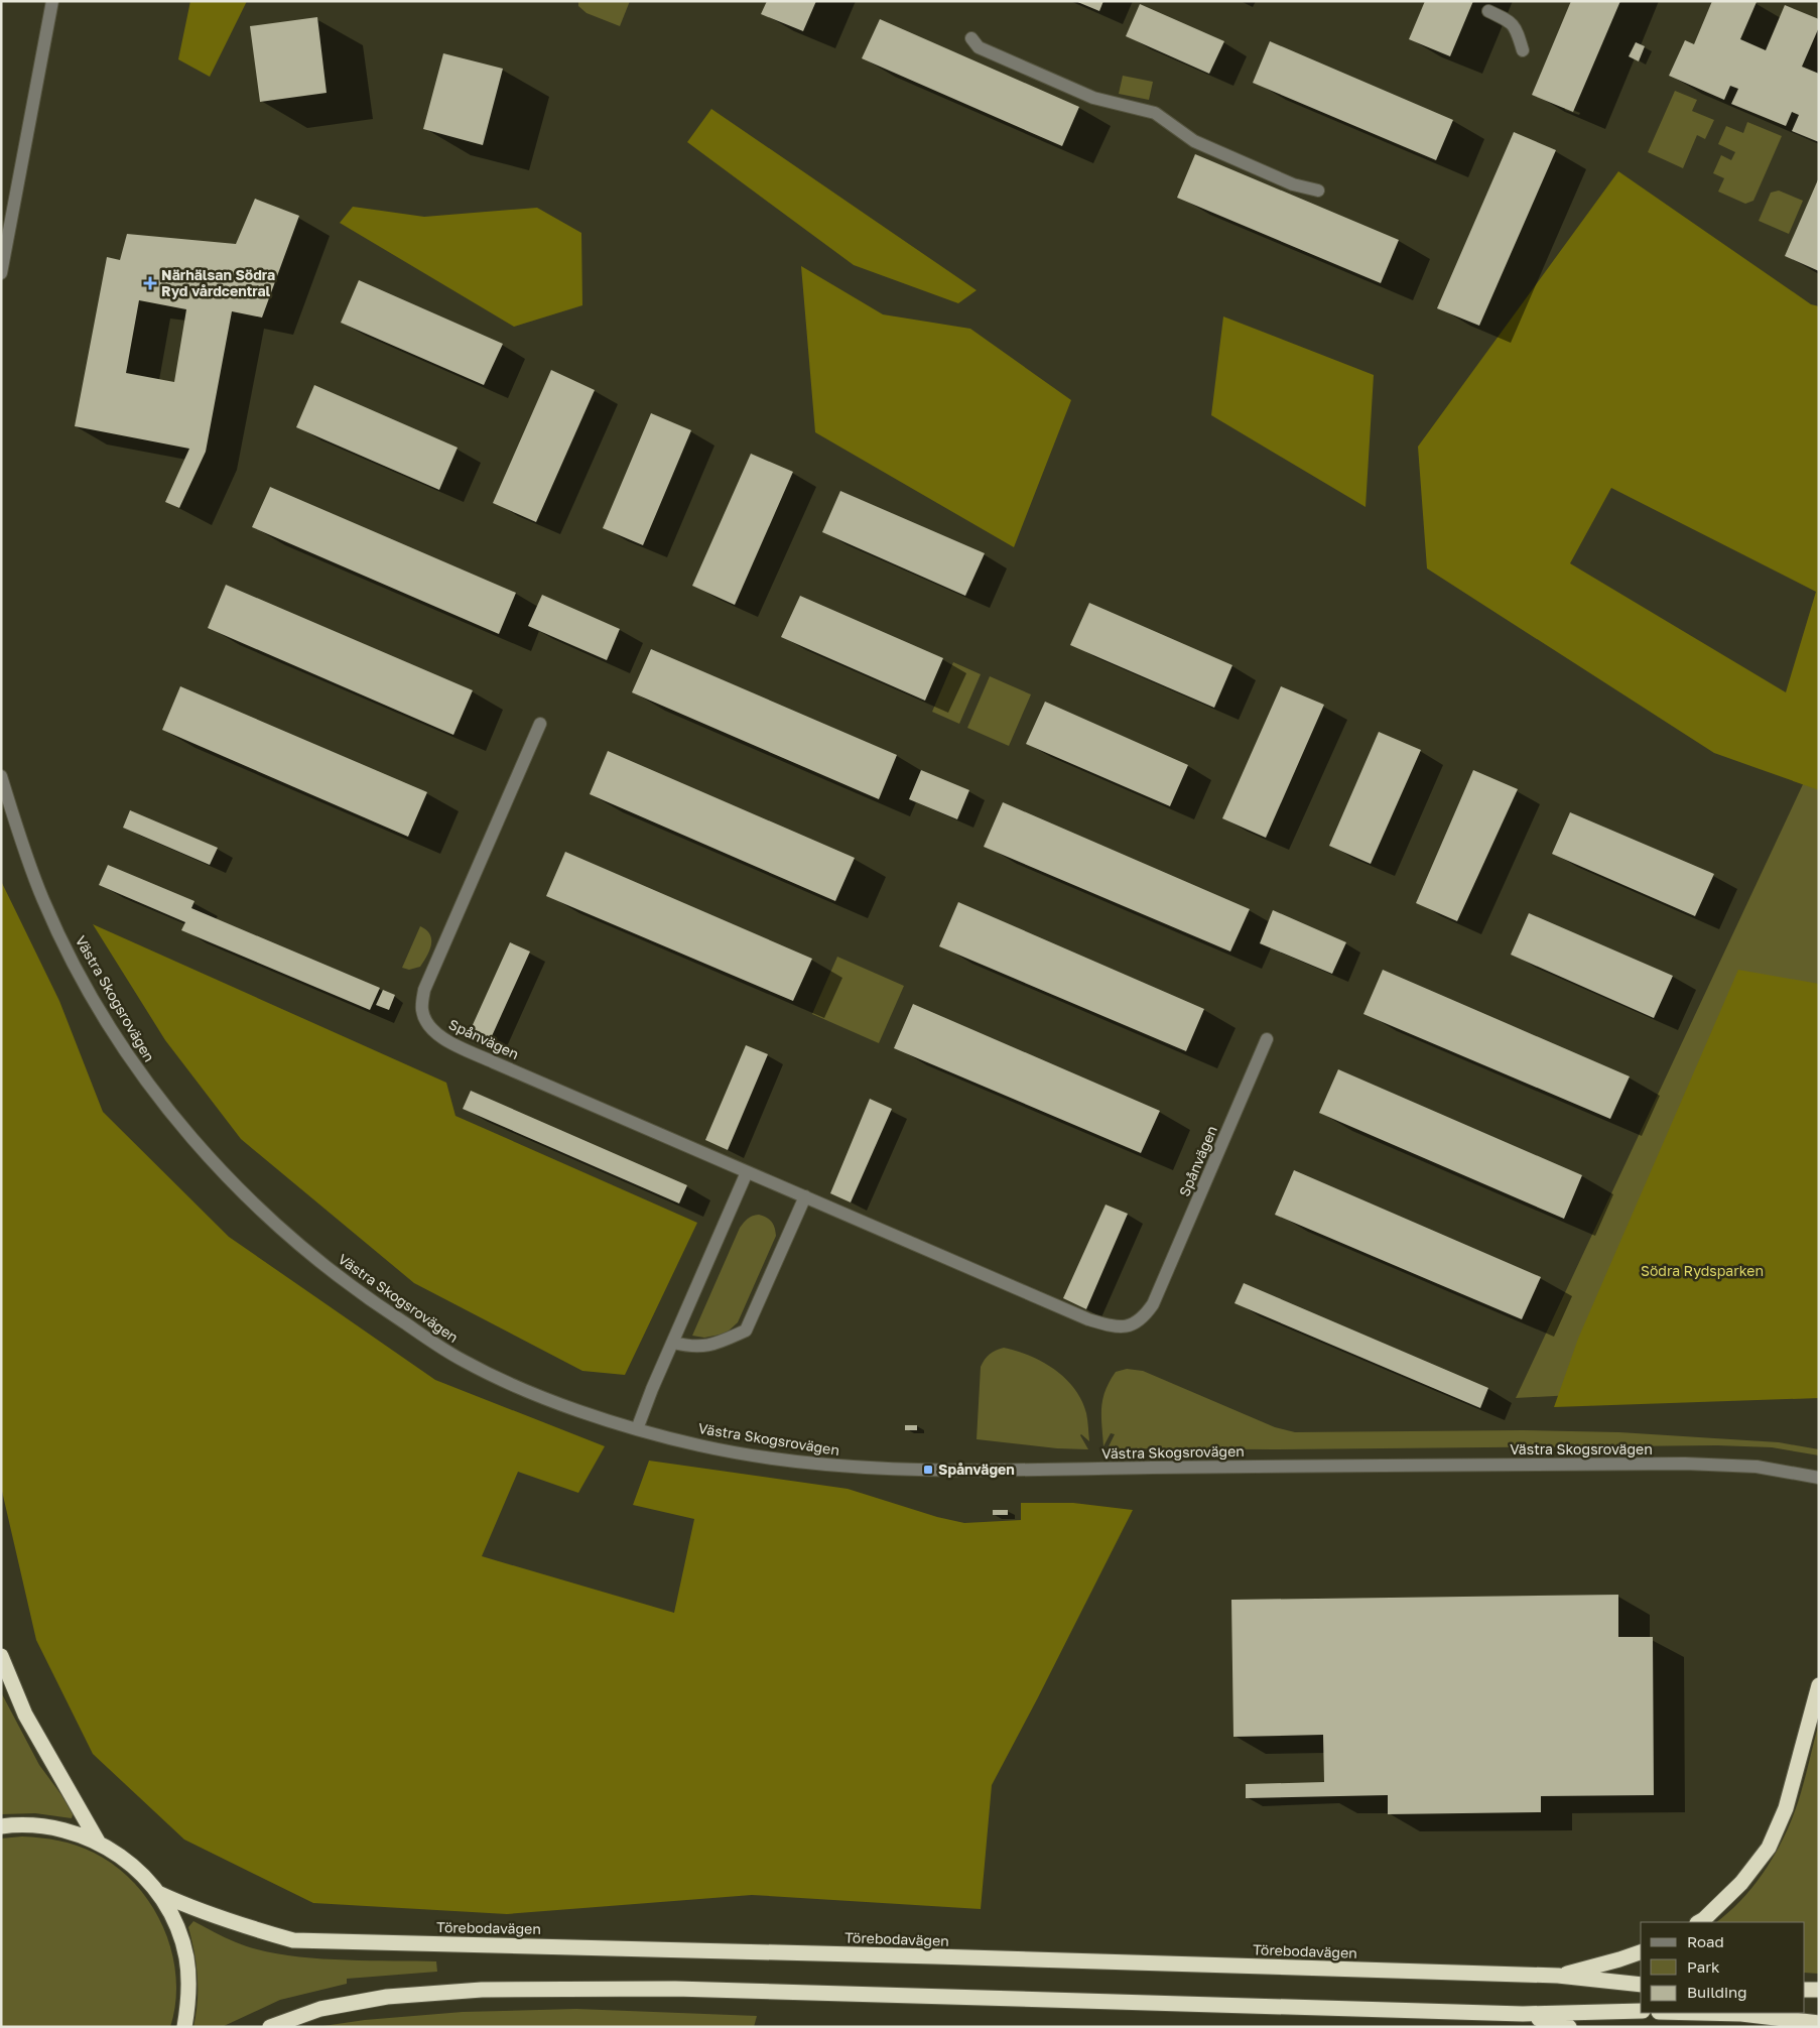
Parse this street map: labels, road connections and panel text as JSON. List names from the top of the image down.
{
  "streets": {
    "highway": ["Törebodavägen"],
    "street": ["Västra Skogsrovägen", "Spånvägen"]
  },
  "parks": ["Södra Rydsparken"],
  "places": {
    "health": ["Närhälsan Södra Ryd vårdcentral"],
    "transit": ["Spånvägen"]
  },
  "legend": ["Road", "Park", "Building"]
}
